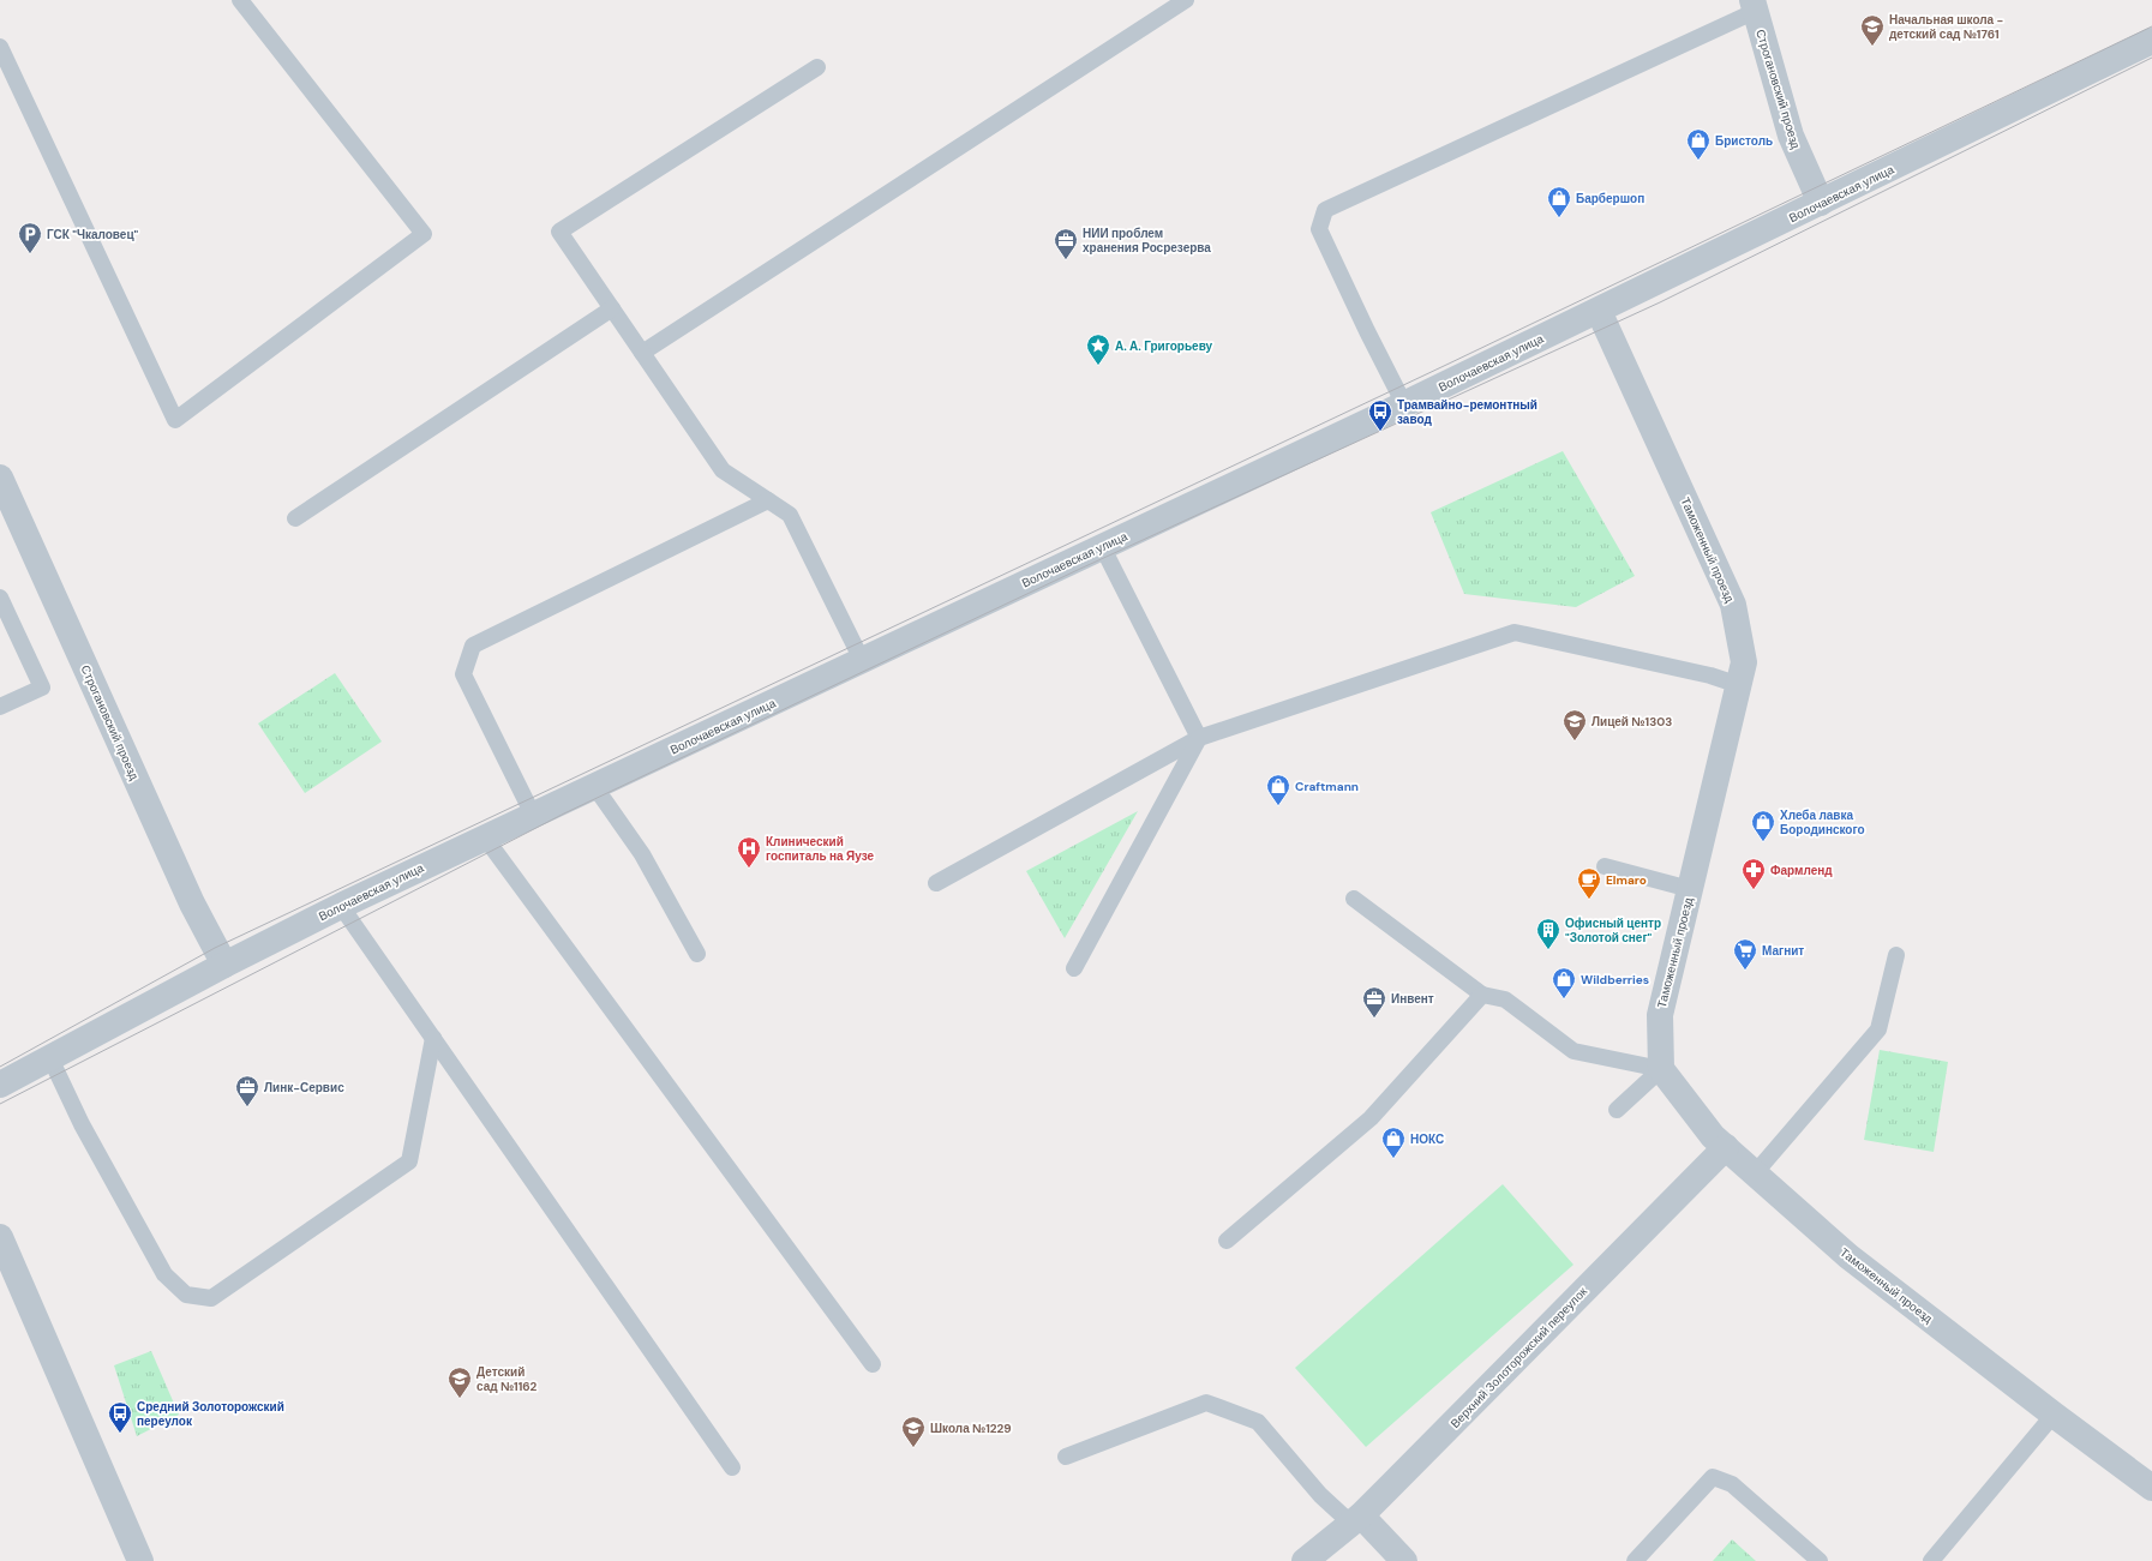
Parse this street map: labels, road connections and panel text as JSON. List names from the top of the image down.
{
  "streets": {
    "street": [
      "Строгановский проезд",
      "Волочаевская улица",
      "Таможенный проезд",
      "Верхний Золоторожский переулок"
    ]
  },
  "crossings": [
    ["Строгановский проезд", "Волочаевская улица"],
    ["Волочаевская улица", "Таможенный проезд"],
    ["Таможенный проезд", "Верхний Золоторожский переулок"]
  ],
  "places": {
    "school or university": [
      "Начальная школа - детский сад №1761",
      "Лицей №1303",
      "Детский сад №1162",
      "Школа №1229"
    ],
    "shop": [
      "Бристоль",
      "Барбершоп",
      "Craftmann",
      "Хлеба лавка Бородинского",
      "Wildberries",
      "НОКС"
    ],
    "parking": ["ГСК \"Чкаловец\""],
    "office": ["НИИ проблем хранения Росрезерва", "Инвент", "Линк-Сервис"],
    "place": ["А. А. Григорьеву"],
    "bus stop": ["Трамвайно-ремонтный завод", "Средний Золоторожский переулок"],
    "hospital": ["Клинический госпиталь на Яузе"],
    "pharmacy": ["Фармленд"],
    "cafe": ["Elmaro"],
    "building": ["Офисный центр \"Золотой снег\""],
    "supermarket": ["Магнит"]
  }
}
